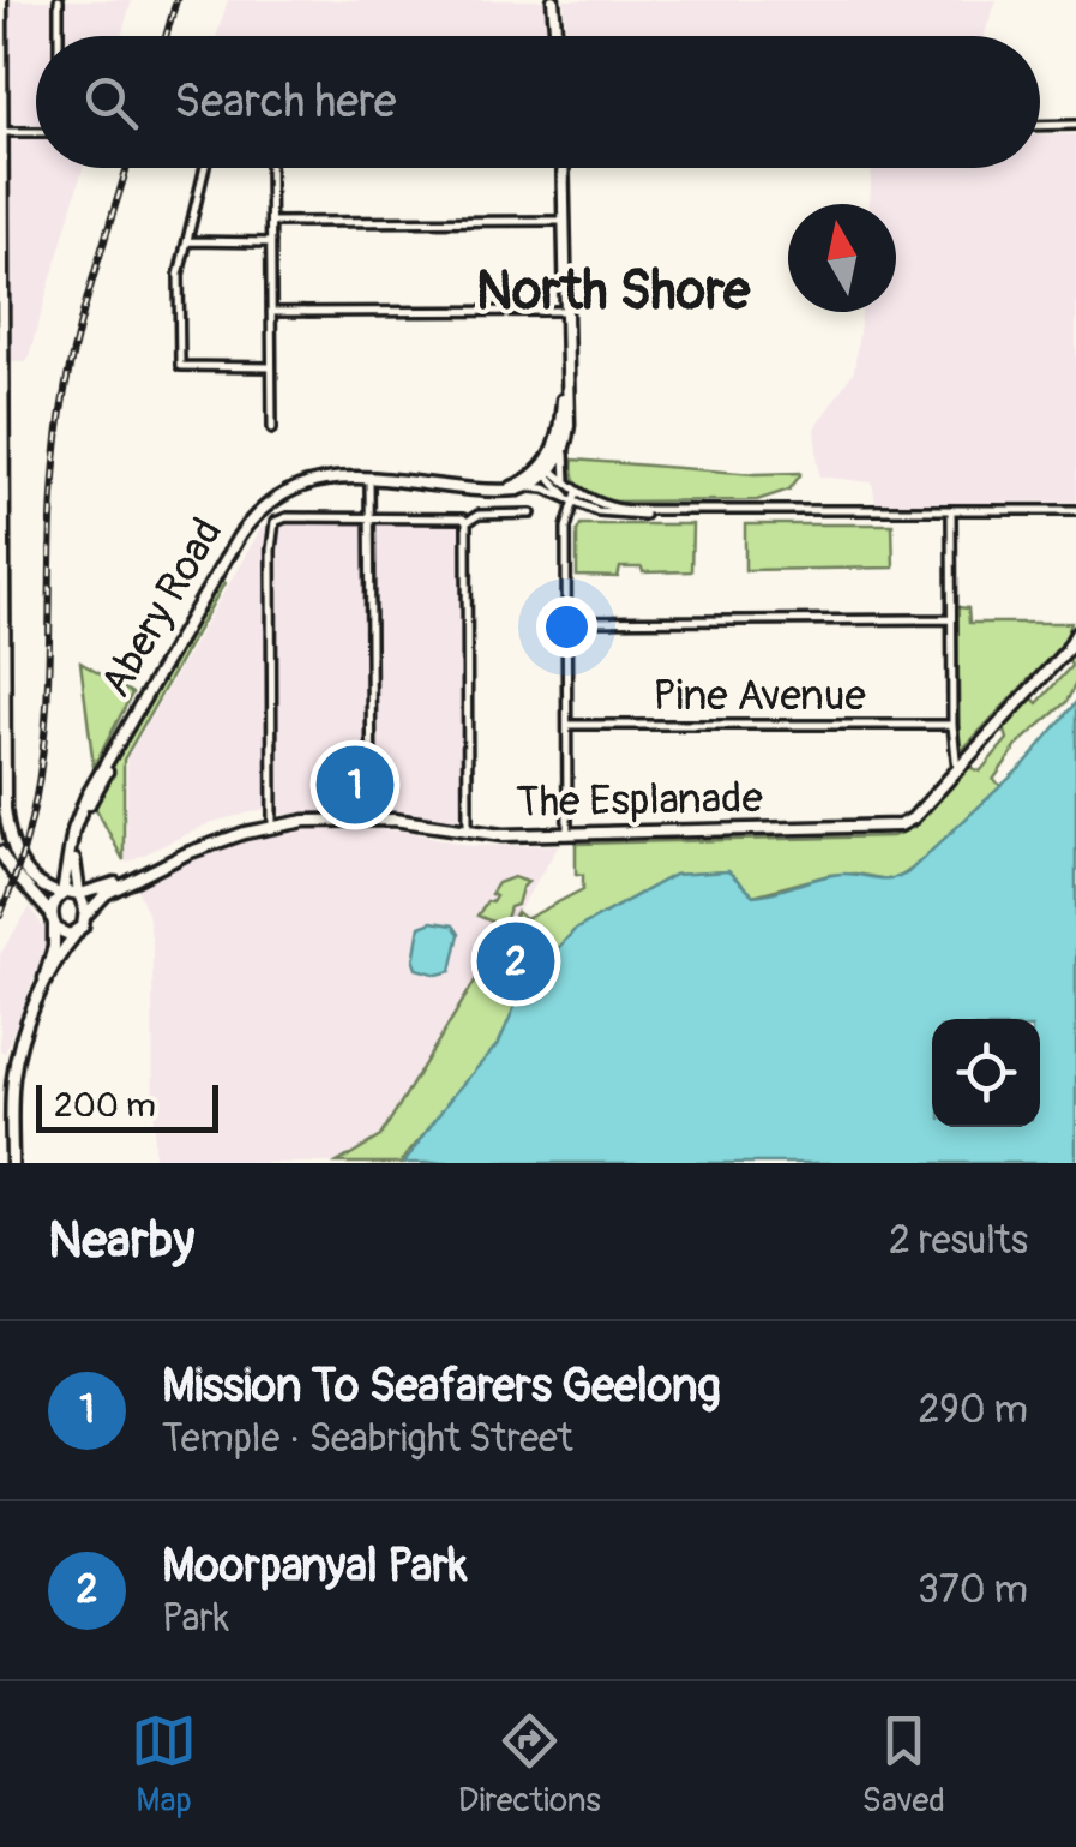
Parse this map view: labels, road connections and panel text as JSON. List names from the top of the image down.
{
  "streets": {
    "main road": ["Abery Road", "The Esplanade"],
    "street": ["Pine Avenue"]
  },
  "crossings": [
    ["Abery Road", "The Esplanade"]
  ],
  "districts": ["North Shore"],
  "scale_bar": "200 m",
  "north": "top",
  "page": {
    "search": "Search here",
    "pins": ["1", "2"],
    "scale": "200 m",
    "heading": ["Nearby", "2 results"],
    "list": [
      {
        "mark": "1",
        "name": "Mission To Seafarers Geelong",
        "note": "Temple · Seabright Street",
        "value": "290 m"
      },
      {
        "mark": "2",
        "name": "Moorpanyal Park",
        "note": "Park",
        "value": "370 m"
      }
    ],
    "nav": ["Map", "Directions", "Saved"]
  }
}
